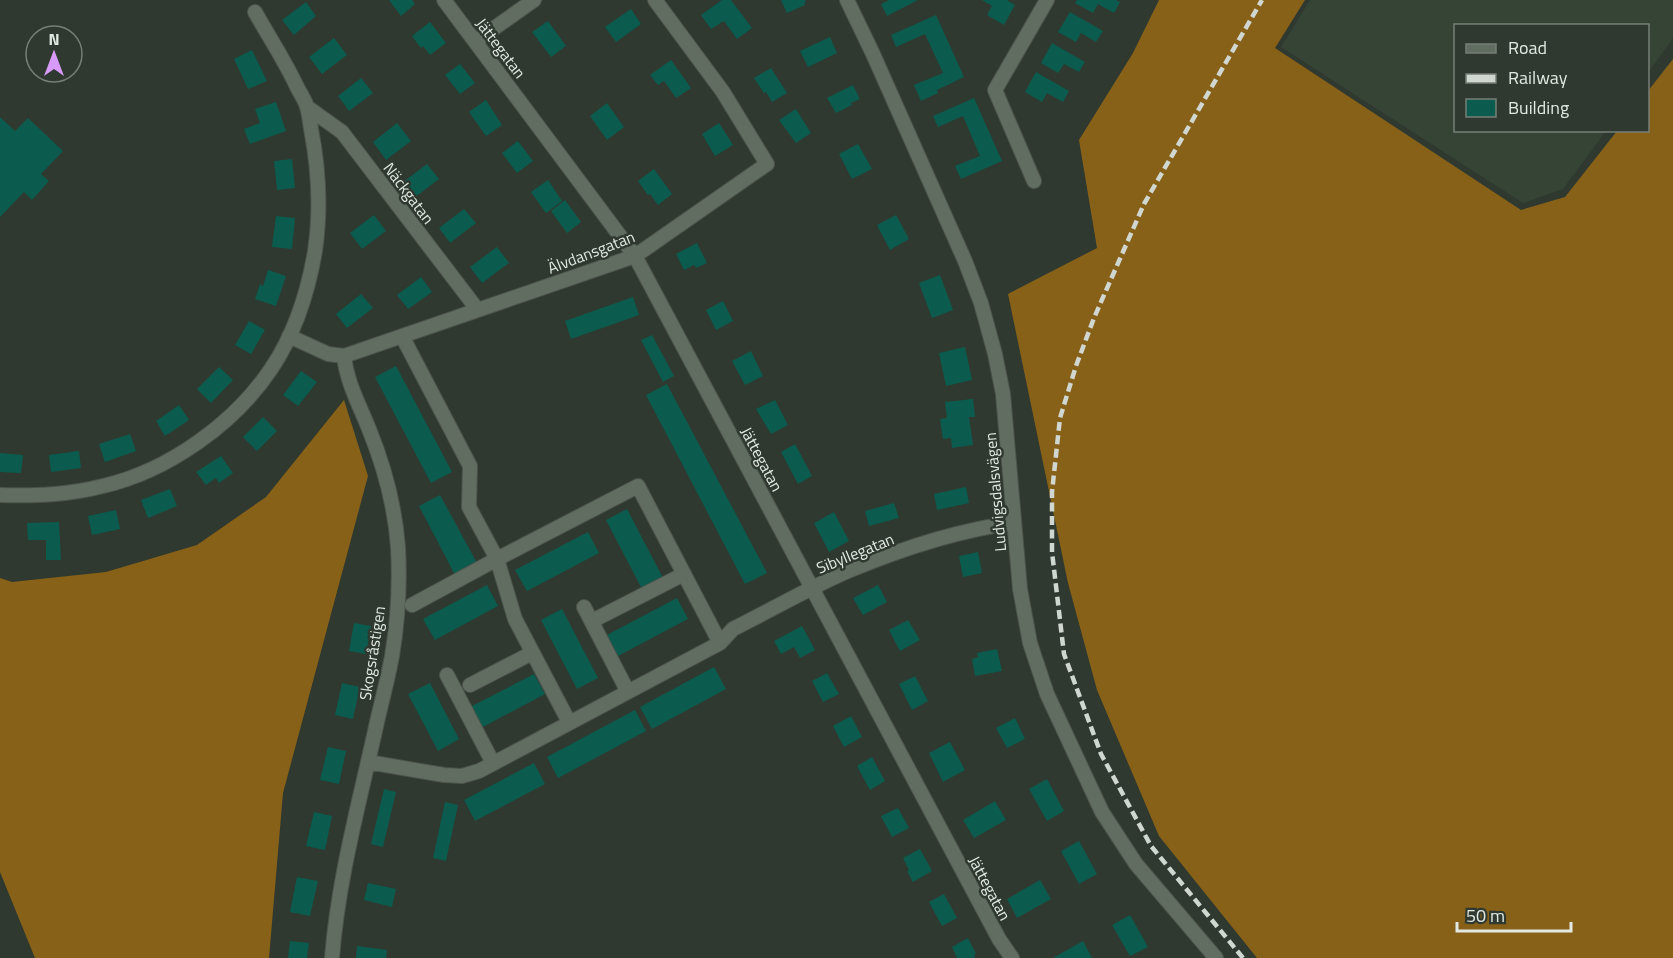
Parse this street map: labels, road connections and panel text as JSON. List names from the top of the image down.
{
  "streets": {
    "street": [
      "Jättegatan",
      "Näckgatan",
      "Älvdansgatan",
      "Ludvigsdalsvägen",
      "Sibyllegatan",
      "Skogsråstigen"
    ]
  },
  "crossings": [
    ["Jättegatan", "Älvdansgatan"],
    ["Jättegatan", "Sibyllegatan"],
    ["Näckgatan", "Älvdansgatan"],
    ["Älvdansgatan", "Skogsråstigen"],
    ["Ludvigsdalsvägen", "Sibyllegatan"],
    ["Sibyllegatan", "Skogsråstigen"]
  ],
  "legend": ["Road", "Railway", "Building"],
  "scale_bar": "50 m",
  "north": "top"
}
